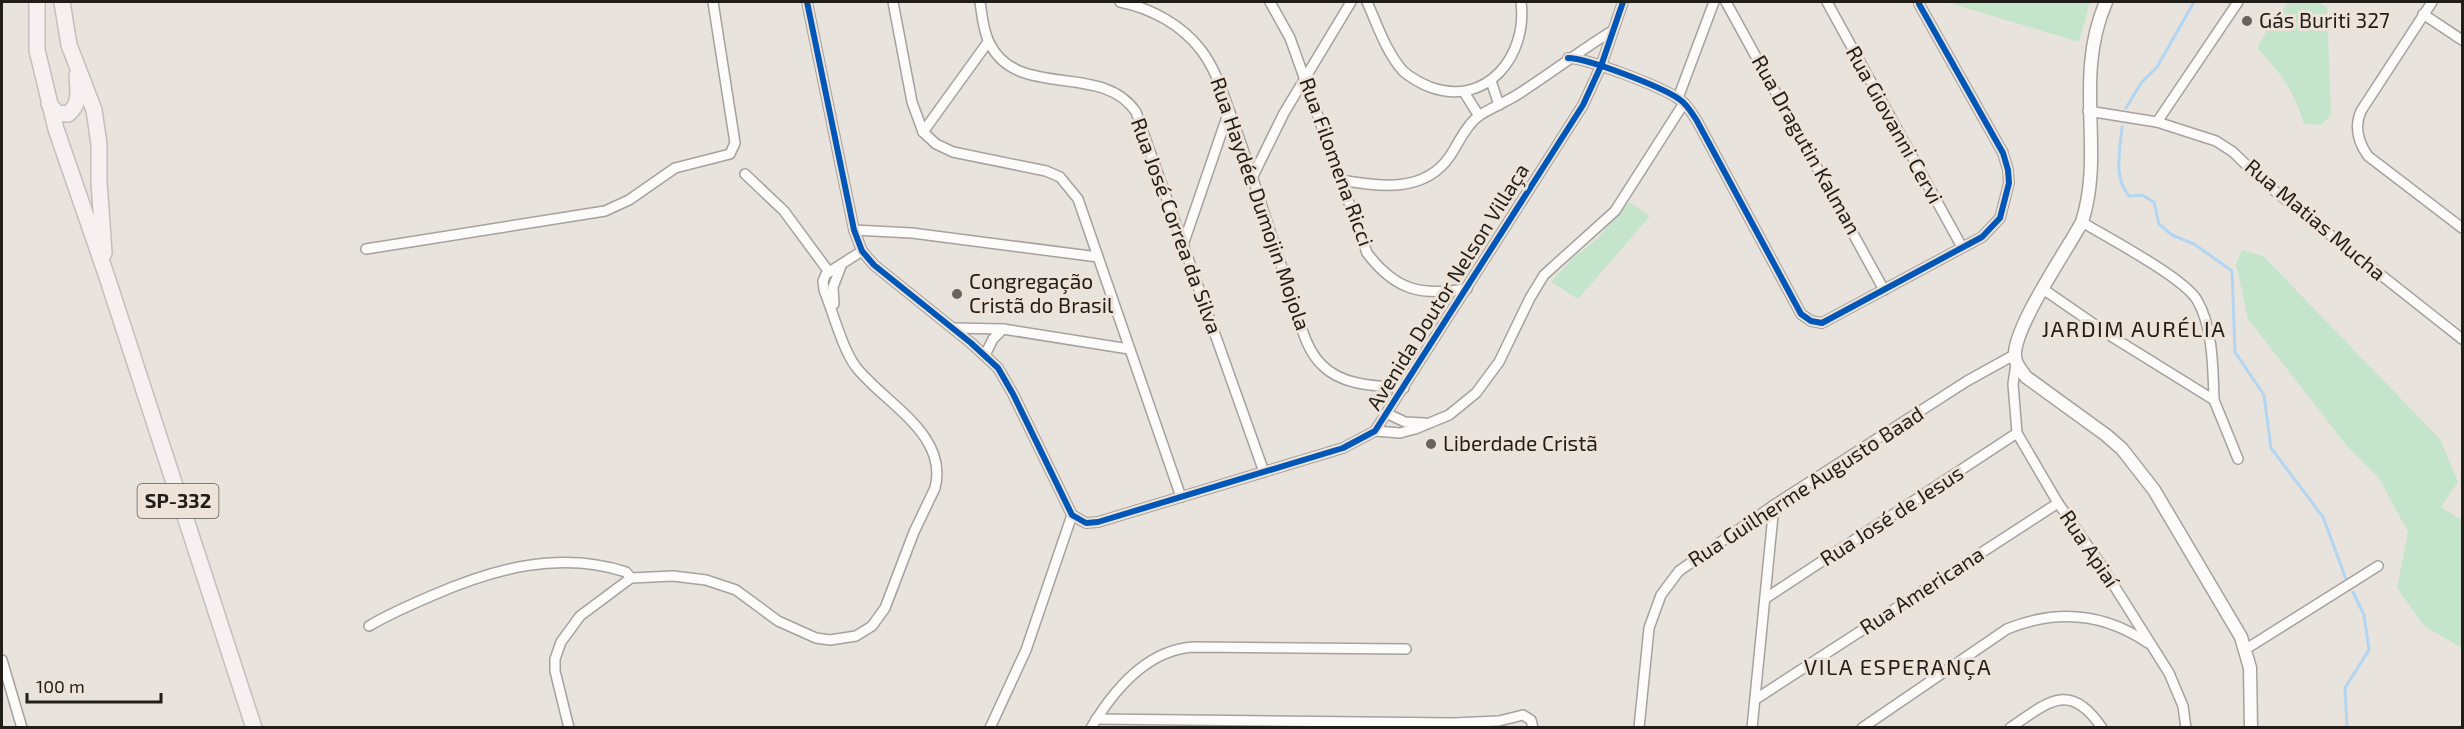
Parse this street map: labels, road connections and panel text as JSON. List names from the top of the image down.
{
  "streets": {
    "main road": ["SP-332"],
    "street": [
      "Rua Giovanni Cervi",
      "Rua Dragutin Kalman",
      "Rua Filomena Ricci",
      "Rua Haydée Dumojin Mojola",
      "Rua Matias Mucha",
      "Rua José Correa da Silva",
      "Avenida Doutor Nelson Villaça",
      "Rua Guilherme Augusto Baad",
      "Rua José de Jesus",
      "Rua Apiaí",
      "Rua Americana"
    ]
  },
  "crossings": [
    ["Rua Filomena Ricci", "Avenida Doutor Nelson Villaça"],
    ["Rua Haydée Dumojin Mojola", "Avenida Doutor Nelson Villaça"],
    ["Rua José Correa da Silva", "Avenida Doutor Nelson Villaça"],
    ["Rua Guilherme Augusto Baad", "Rua Apiaí"],
    ["Rua José de Jesus", "Rua Apiaí"],
    ["Rua Apiaí", "Rua Americana"]
  ],
  "districts": ["JARDIM AURÉLIA", "VILA ESPERANÇA"],
  "places": ["Gás Buriti 327", "Congregação Cristã do Brasil", "Liberdade Cristã"],
  "scale_bar": "100 m"
}
